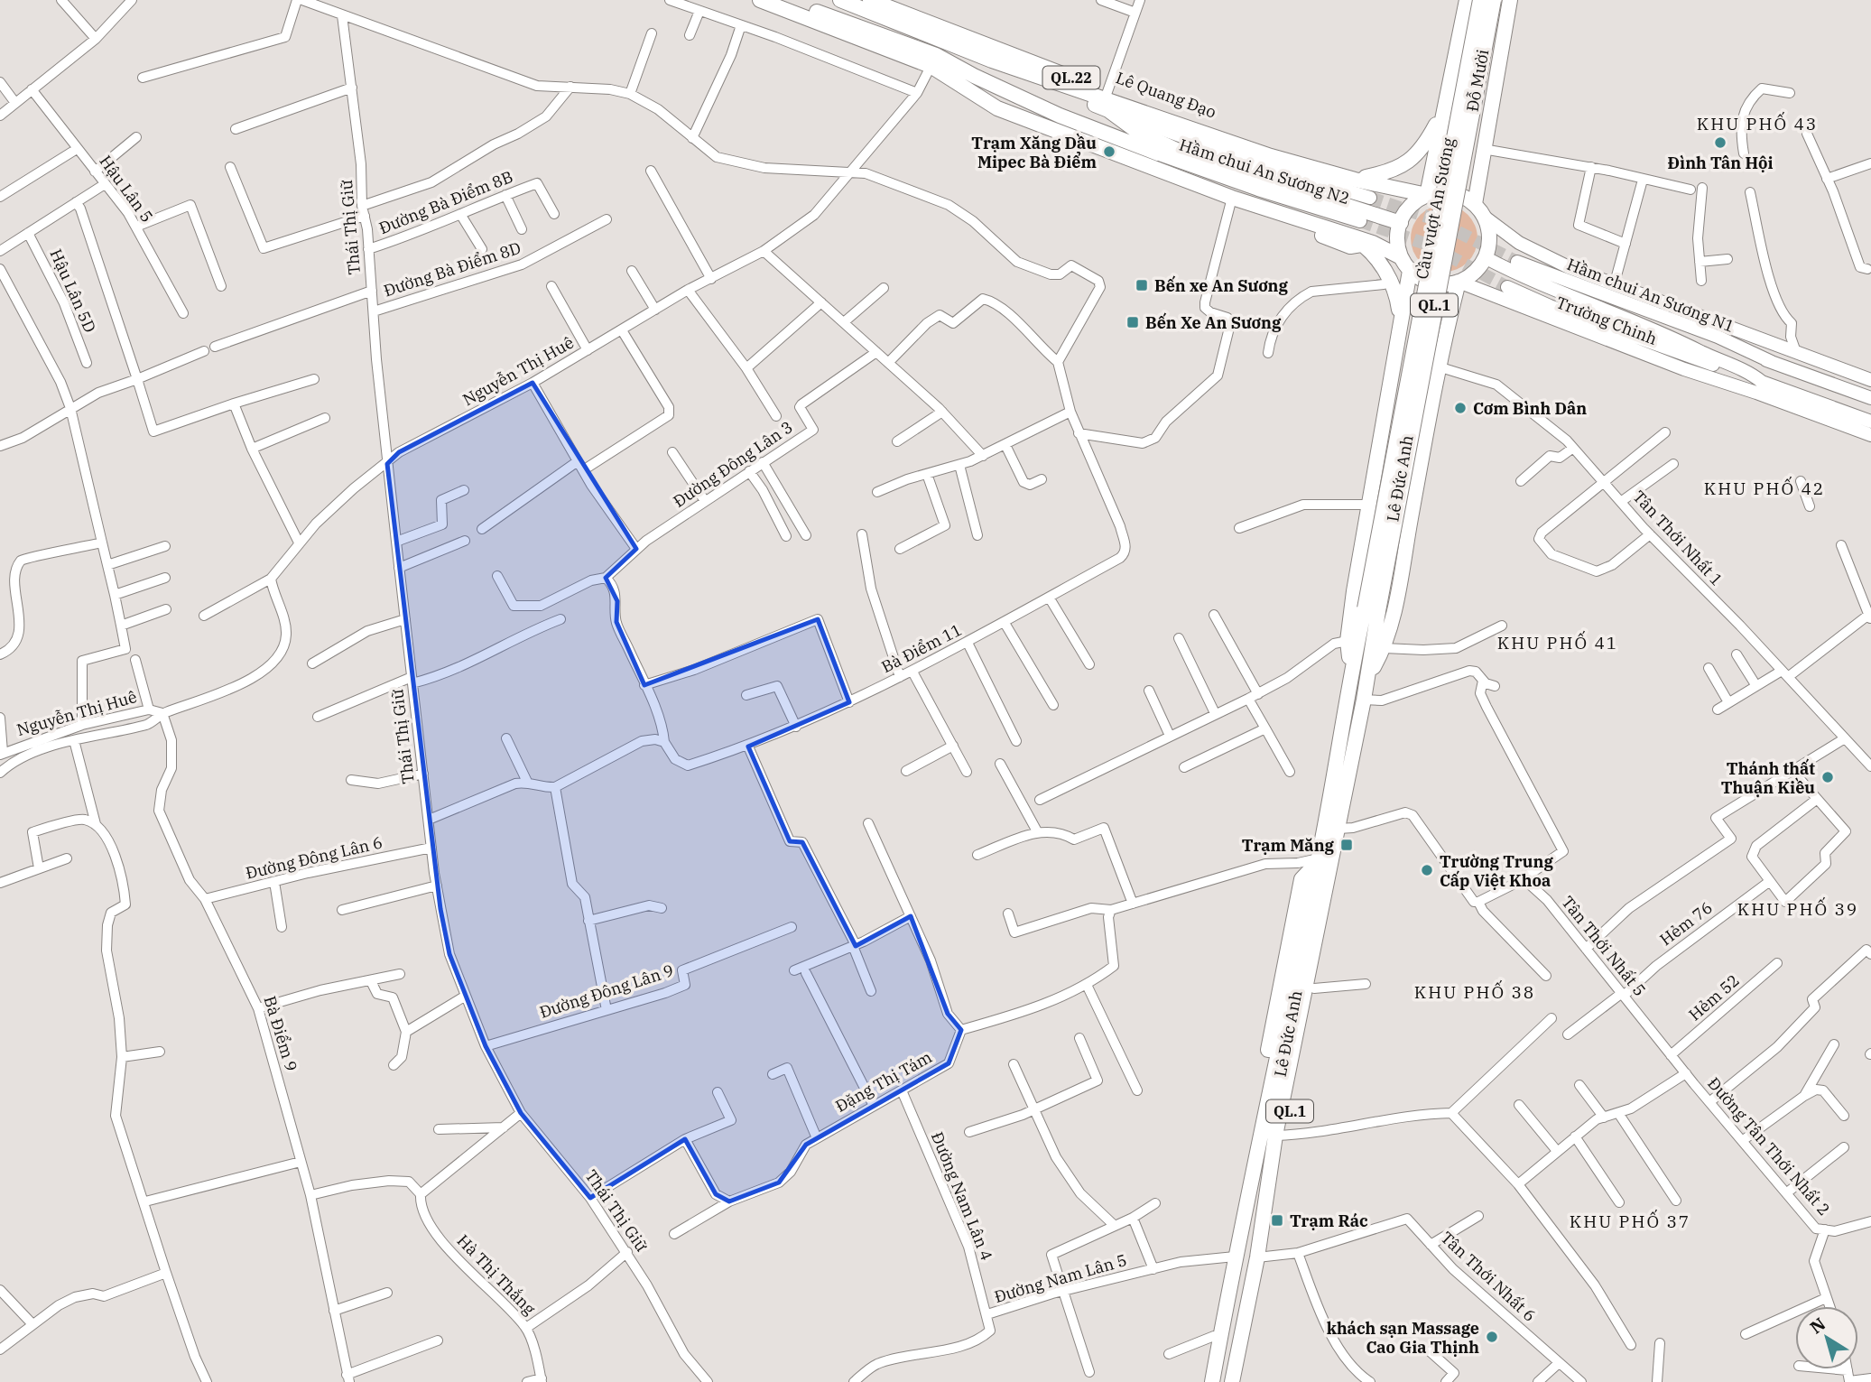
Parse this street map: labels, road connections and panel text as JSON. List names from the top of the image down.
{
  "streets": {
    "highway": [
      "QL.22",
      "Đỗ Mười",
      "Lê Quang Đạo",
      "Cầu vượt An Sương",
      "QL.1",
      "Lê Đức Anh"
    ],
    "main road": ["Hầm chui An Sương N2", "Hầm chui An Sương N1", "Trường Chinh"],
    "street": [
      "Hậu Lân 5",
      "Đường Bà Điểm 8B",
      "Thái Thị Giữ",
      "Đường Bà Điểm 8D",
      "Hậu Lân 5D",
      "Nguyễn Thị Huê",
      "Đường Đông Lân 3",
      "Tân Thới Nhất 1",
      "Bà Điểm 11",
      "Đường Đông Lân 6",
      "Hẻm 76",
      "Tân Thới Nhất 5",
      "Đường Đông Lân 9",
      "Hẻm 52",
      "Bà Điểm 9",
      "Đặng Thị Tám",
      "Đường Tân Thới Nhất 2",
      "Đường Nam Lân 4",
      "Hà Thị Thắng",
      "Tân Thới Nhất 6",
      "Đường Nam Lân 5"
    ]
  },
  "crossings": [
    ["Đỗ Mười", "Lê Quang Đạo"],
    ["Đỗ Mười", "Trường Chinh"],
    ["Đỗ Mười", "Lê Đức Anh"],
    ["Lê Quang Đạo", "Hầm chui An Sương N2"],
    ["Lê Quang Đạo", "Trường Chinh"],
    ["Lê Quang Đạo", "Nguyễn Thị Huê"],
    ["Lê Quang Đạo", "Lê Đức Anh"],
    ["Đường Bà Điểm 8B", "Thái Thị Giữ"],
    ["Cầu vượt An Sương", "Lê Đức Anh"],
    ["Thái Thị Giữ", "Đường Bà Điểm 8D"],
    ["Thái Thị Giữ", "Nguyễn Thị Huê"],
    ["Thái Thị Giữ", "Đường Đông Lân 6"],
    ["Thái Thị Giữ", "Đường Đông Lân 9"],
    ["Hầm chui An Sương N1", "Trường Chinh"],
    ["Trường Chinh", "Lê Đức Anh"],
    ["Nguyễn Thị Huê", "Bà Điểm 9"],
    ["Lê Đức Anh", "Tân Thới Nhất 1"],
    ["Lê Đức Anh", "Tân Thới Nhất 6"],
    ["Lê Đức Anh", "Đường Nam Lân 5"],
    ["Đường Đông Lân 6", "Bà Điểm 9"],
    ["Hẻm 76", "Tân Thới Nhất 5"],
    ["Tân Thới Nhất 5", "Hẻm 52"],
    ["Tân Thới Nhất 5", "Đường Tân Thới Nhất 2"],
    ["Đặng Thị Tám", "Đường Nam Lân 4"],
    ["Đường Nam Lân 4", "Đường Nam Lân 5"]
  ],
  "districts": [
    "KHU PHỐ 43",
    "KHU PHỐ 42",
    "KHU PHỐ 41",
    "KHU PHỐ 39",
    "KHU PHỐ 38",
    "KHU PHỐ 37"
  ],
  "places": {
    "other": [
      "Đình Tân Hội",
      "Trạm Xăng Dầu Mipec Bà Điểm",
      "Cơm Bình Dân",
      "Thánh thất Thuận Kiều",
      "Trường Trung Cấp Việt Khoa",
      "khách sạn Massage Cao Gia Thịnh"
    ],
    "transit": [
      "Bến xe An Sương",
      "Bến Xe An Sương",
      "Trạm Măng",
      "Trạm Rác"
    ]
  },
  "north": "top left"
}
